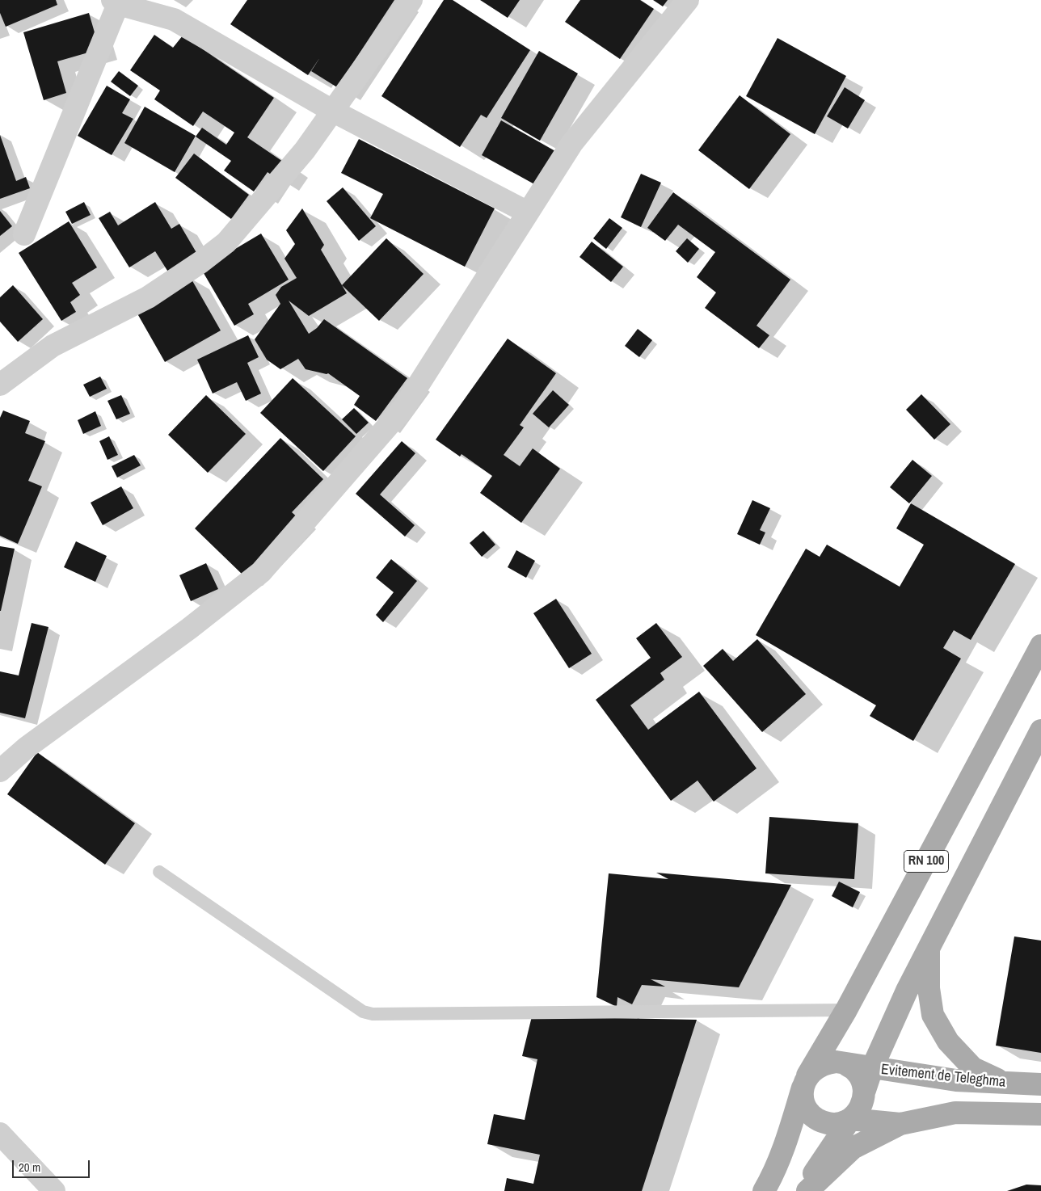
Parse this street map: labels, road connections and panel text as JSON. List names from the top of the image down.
{
  "streets": {
    "main road": ["RN 100", "Evitement de Teleghma"]
  },
  "crossings": [
    ["RN 100", "Evitement de Teleghma"]
  ],
  "scale_bar": "20 m"
}
